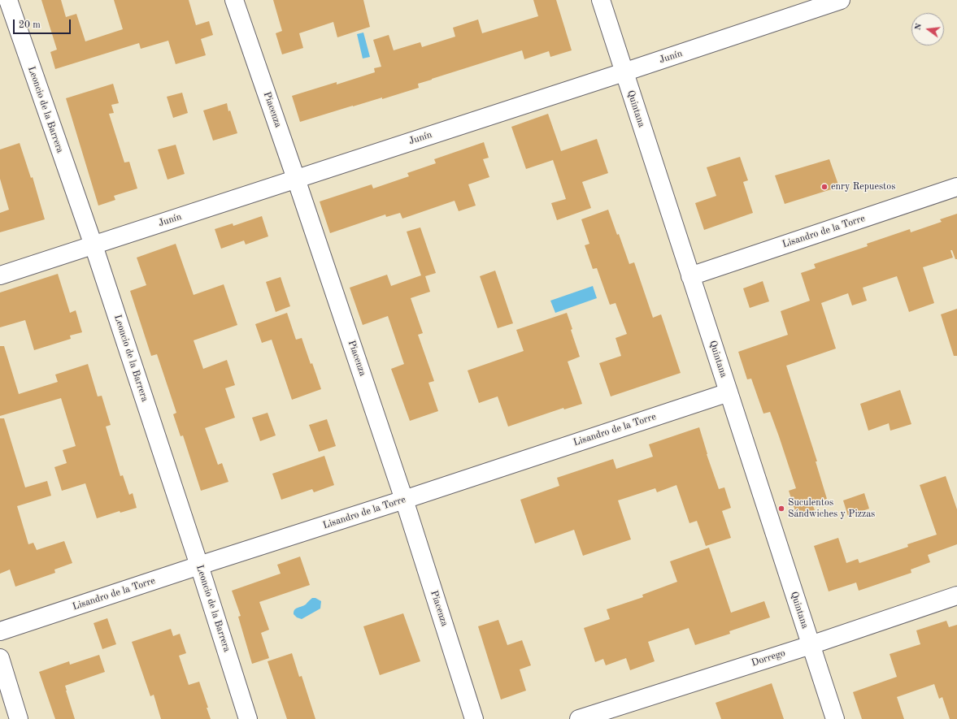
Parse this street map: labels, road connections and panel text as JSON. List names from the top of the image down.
{
  "streets": {
    "street": [
      "Junín",
      "Quintana",
      "Leoncio de la Barrera",
      "Piacenza",
      "Lisandro de la Torre",
      "Dorrego"
    ]
  },
  "crossings": [
    ["Junín", "Quintana"],
    ["Junín", "Leoncio de la Barrera"],
    ["Junín", "Piacenza"],
    ["Quintana", "Lisandro de la Torre"],
    ["Quintana", "Dorrego"],
    ["Leoncio de la Barrera", "Lisandro de la Torre"],
    ["Piacenza", "Lisandro de la Torre"]
  ],
  "places": ["enry Repuestos", "Suculentos Sándwiches y Pizzas"],
  "scale_bar": "20 m",
  "north": "left"
}
